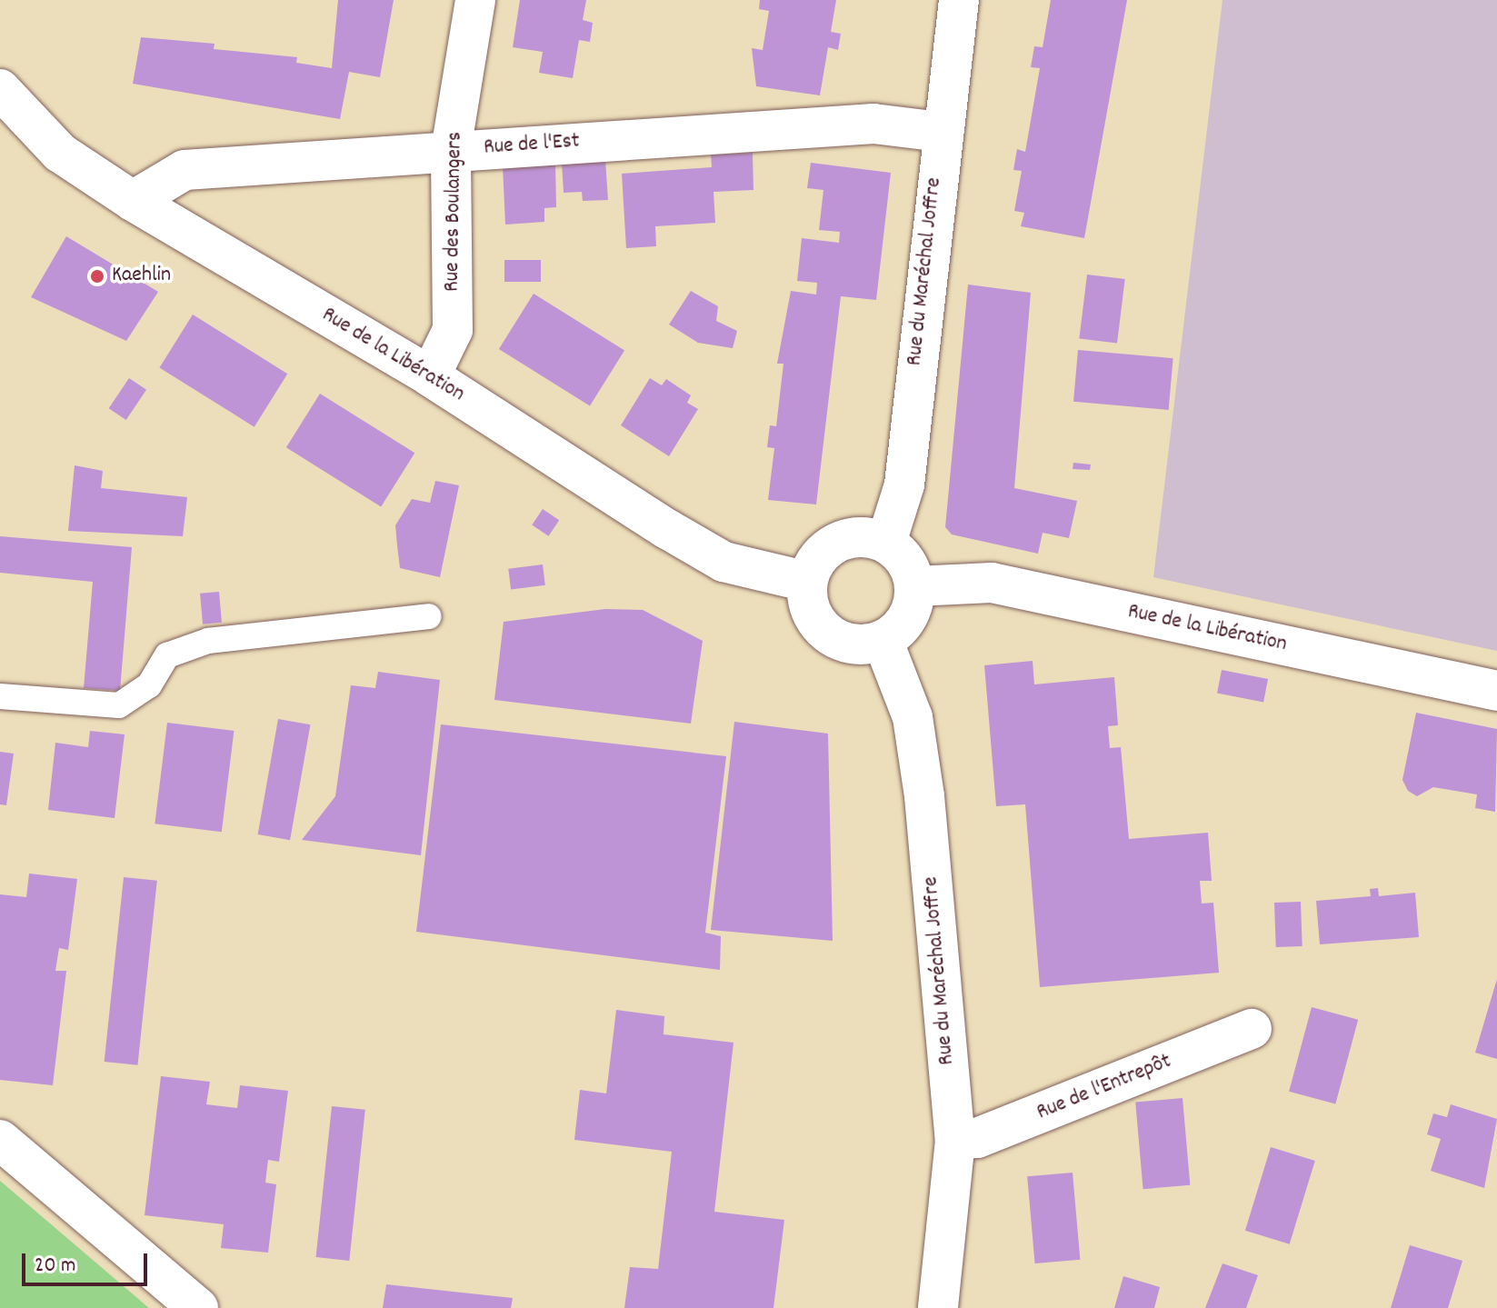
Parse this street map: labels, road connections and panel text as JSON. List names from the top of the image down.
{
  "streets": {
    "street": [
      "Rue de l'Est",
      "Rue des Boulangers",
      "Rue du Maréchal Joffre",
      "Rue de la Libération",
      "Rue de l'Entrepôt"
    ]
  },
  "crossings": [
    ["Rue de l'Est", "Rue des Boulangers"],
    ["Rue de l'Est", "Rue du Maréchal Joffre"],
    ["Rue de l'Est", "Rue de la Libération"],
    ["Rue des Boulangers", "Rue de la Libération"],
    ["Rue du Maréchal Joffre", "Rue de la Libération"],
    ["Rue du Maréchal Joffre", "Rue de l'Entrepôt"]
  ],
  "places": ["Kaehlin"],
  "scale_bar": "20 m"
}
